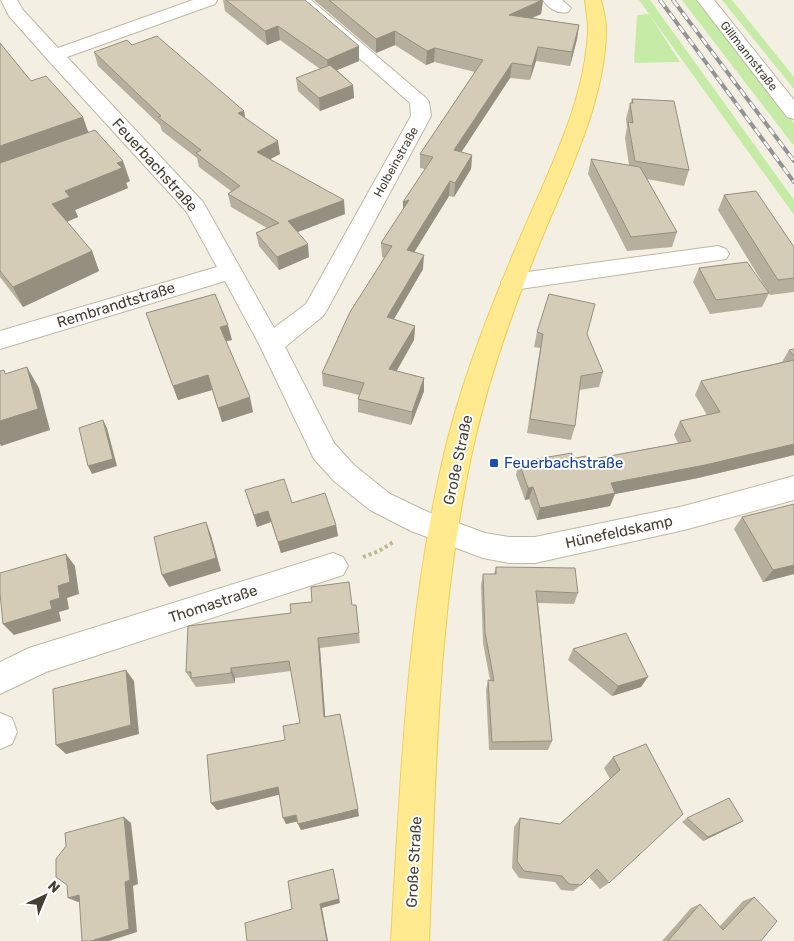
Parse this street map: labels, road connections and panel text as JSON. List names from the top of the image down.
{
  "streets": {
    "main road": ["Große Straße"],
    "street": [
      "Gillmannstraße",
      "Holbeinstraße",
      "Feuerbachstraße",
      "Rembrandtstraße",
      "Hünefeldskamp",
      "Thomastraße"
    ]
  },
  "crossings": [
    ["Holbeinstraße", "Feuerbachstraße"],
    ["Feuerbachstraße", "Rembrandtstraße"],
    ["Feuerbachstraße", "Große Straße"],
    ["Feuerbachstraße", "Hünefeldskamp"],
    ["Große Straße", "Hünefeldskamp"]
  ],
  "places": {
    "transit": ["Feuerbachstraße"]
  },
  "north": "top right"
}
